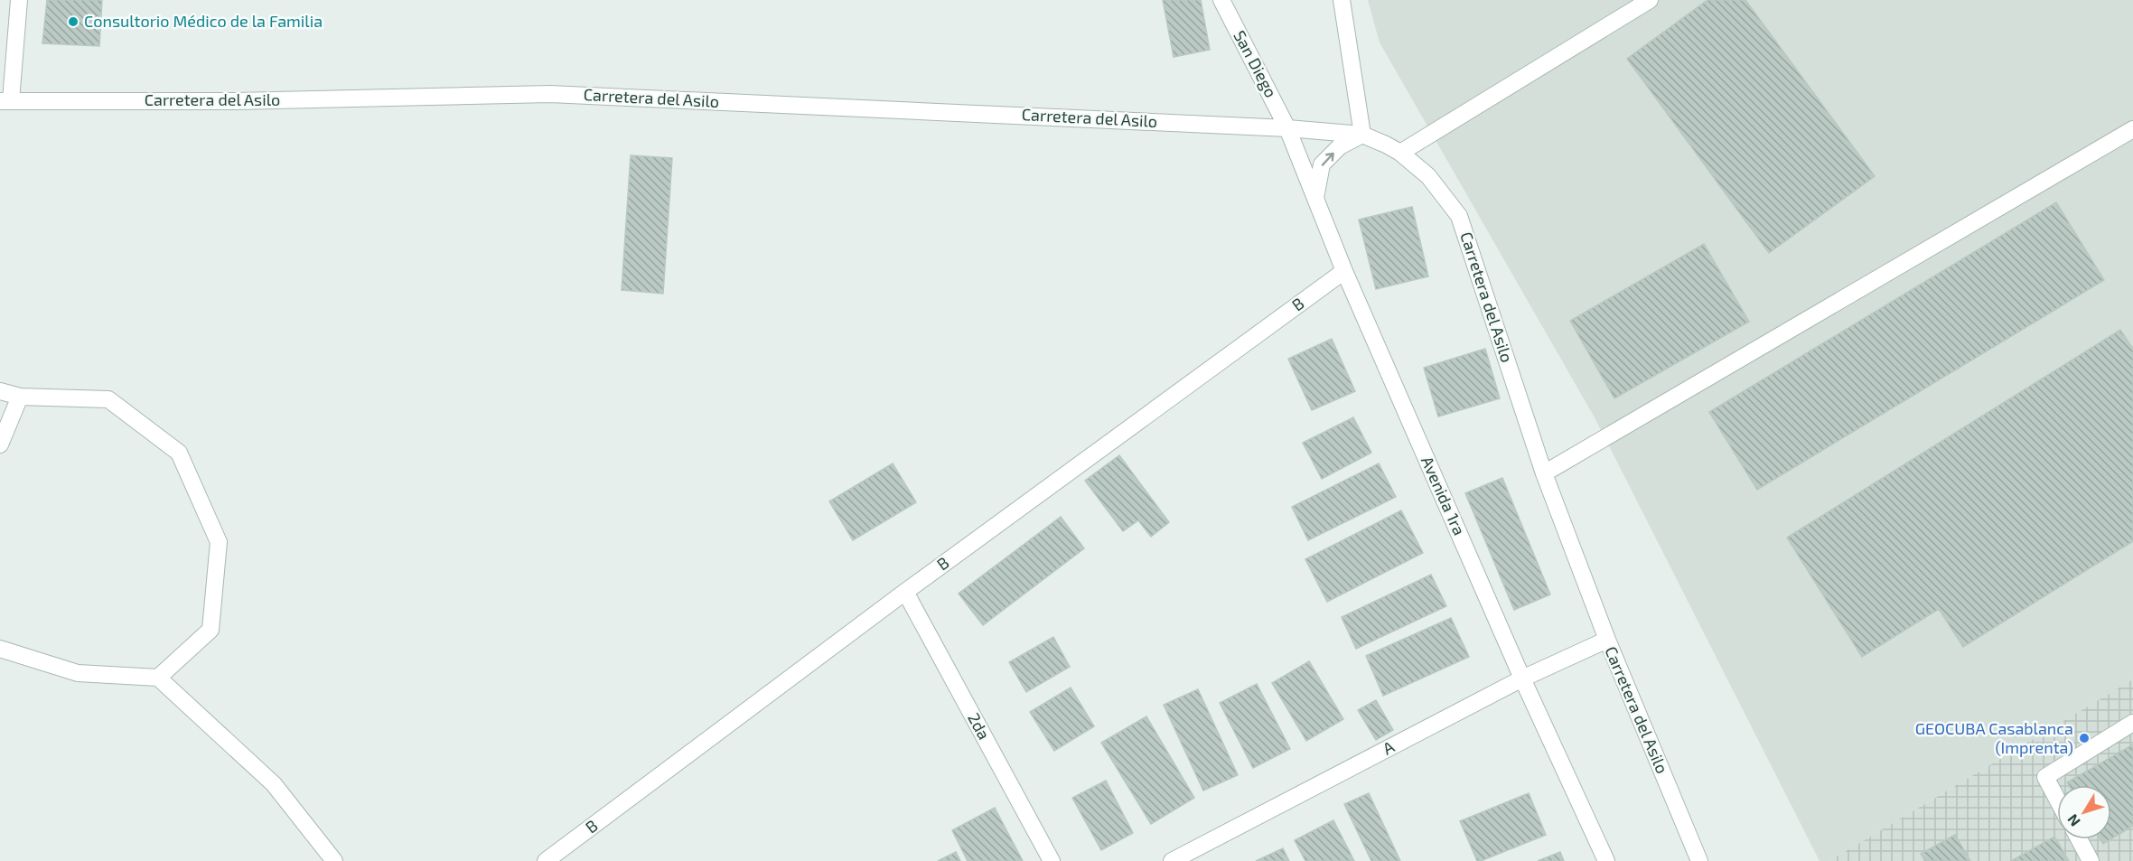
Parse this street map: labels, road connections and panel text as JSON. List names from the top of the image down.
{
  "streets": {
    "street": [
      "San Diego",
      "Carretera del Asilo",
      "B",
      "Avenida 1ra",
      "2da",
      "A"
    ]
  },
  "crossings": [
    ["San Diego", "Carretera del Asilo"],
    ["San Diego", "Avenida 1ra"],
    ["Carretera del Asilo", "Avenida 1ra"],
    ["Carretera del Asilo", "A"],
    ["B", "Avenida 1ra"],
    ["B", "2da"],
    ["Avenida 1ra", "A"]
  ],
  "places": ["Consultorio Médico de la Familia", "GEOCUBA Casablanca (Imprenta)"],
  "north": "bottom left"
}
